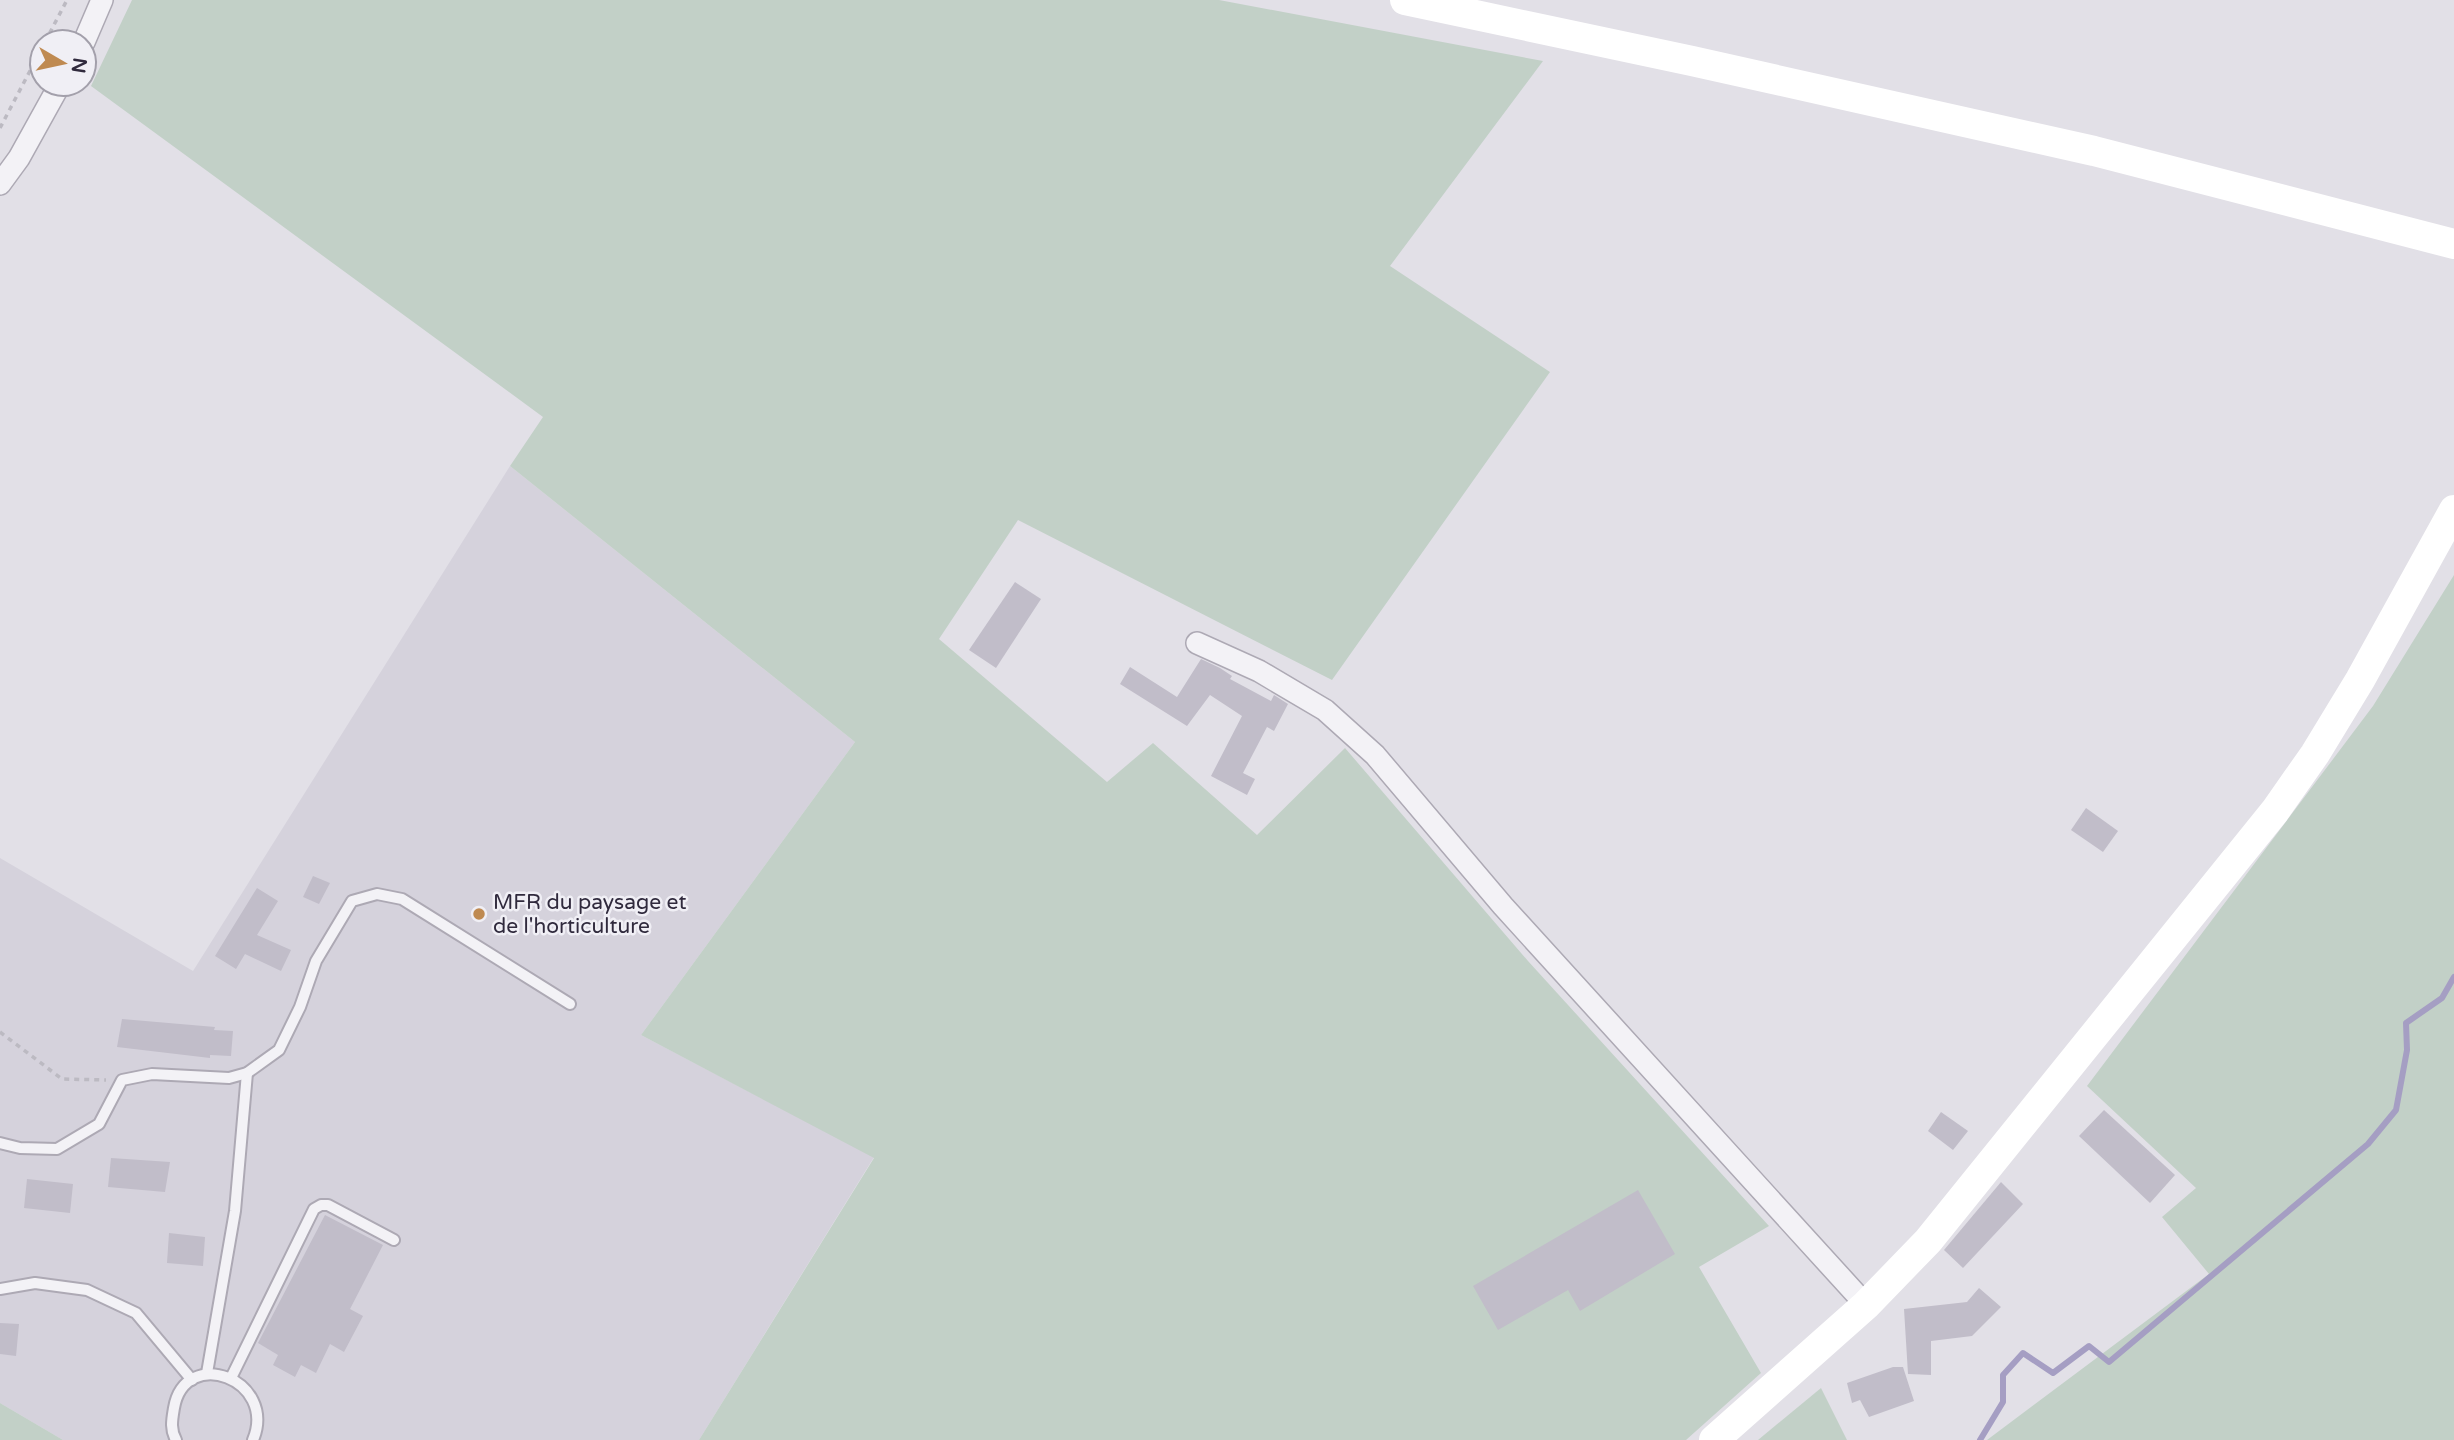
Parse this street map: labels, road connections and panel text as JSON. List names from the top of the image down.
{
  "places": ["MFR du paysage et de l'horticulture"],
  "north": "right"
}
